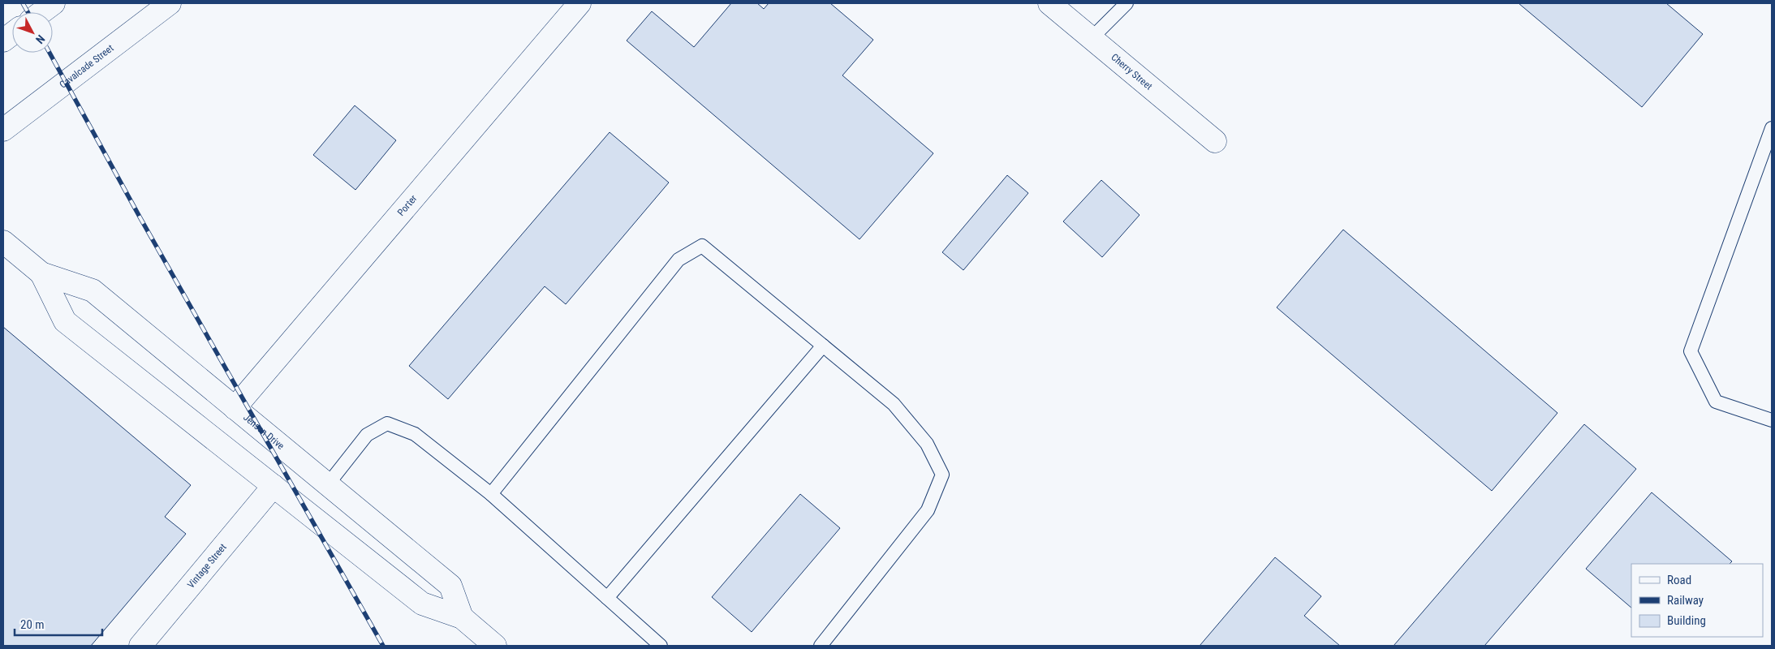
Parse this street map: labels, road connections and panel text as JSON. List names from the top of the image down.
{
  "streets": {
    "main road": [
      "Cavalcade Street",
      "Cherry Street",
      "Porter",
      "Jensen Drive",
      "Vintage Street"
    ]
  },
  "crossings": [
    ["Porter", "Jensen Drive"],
    ["Jensen Drive", "Vintage Street"]
  ],
  "legend": ["Road", "Railway", "Building"],
  "scale_bar": "20 m",
  "north": "bottom right"
}
